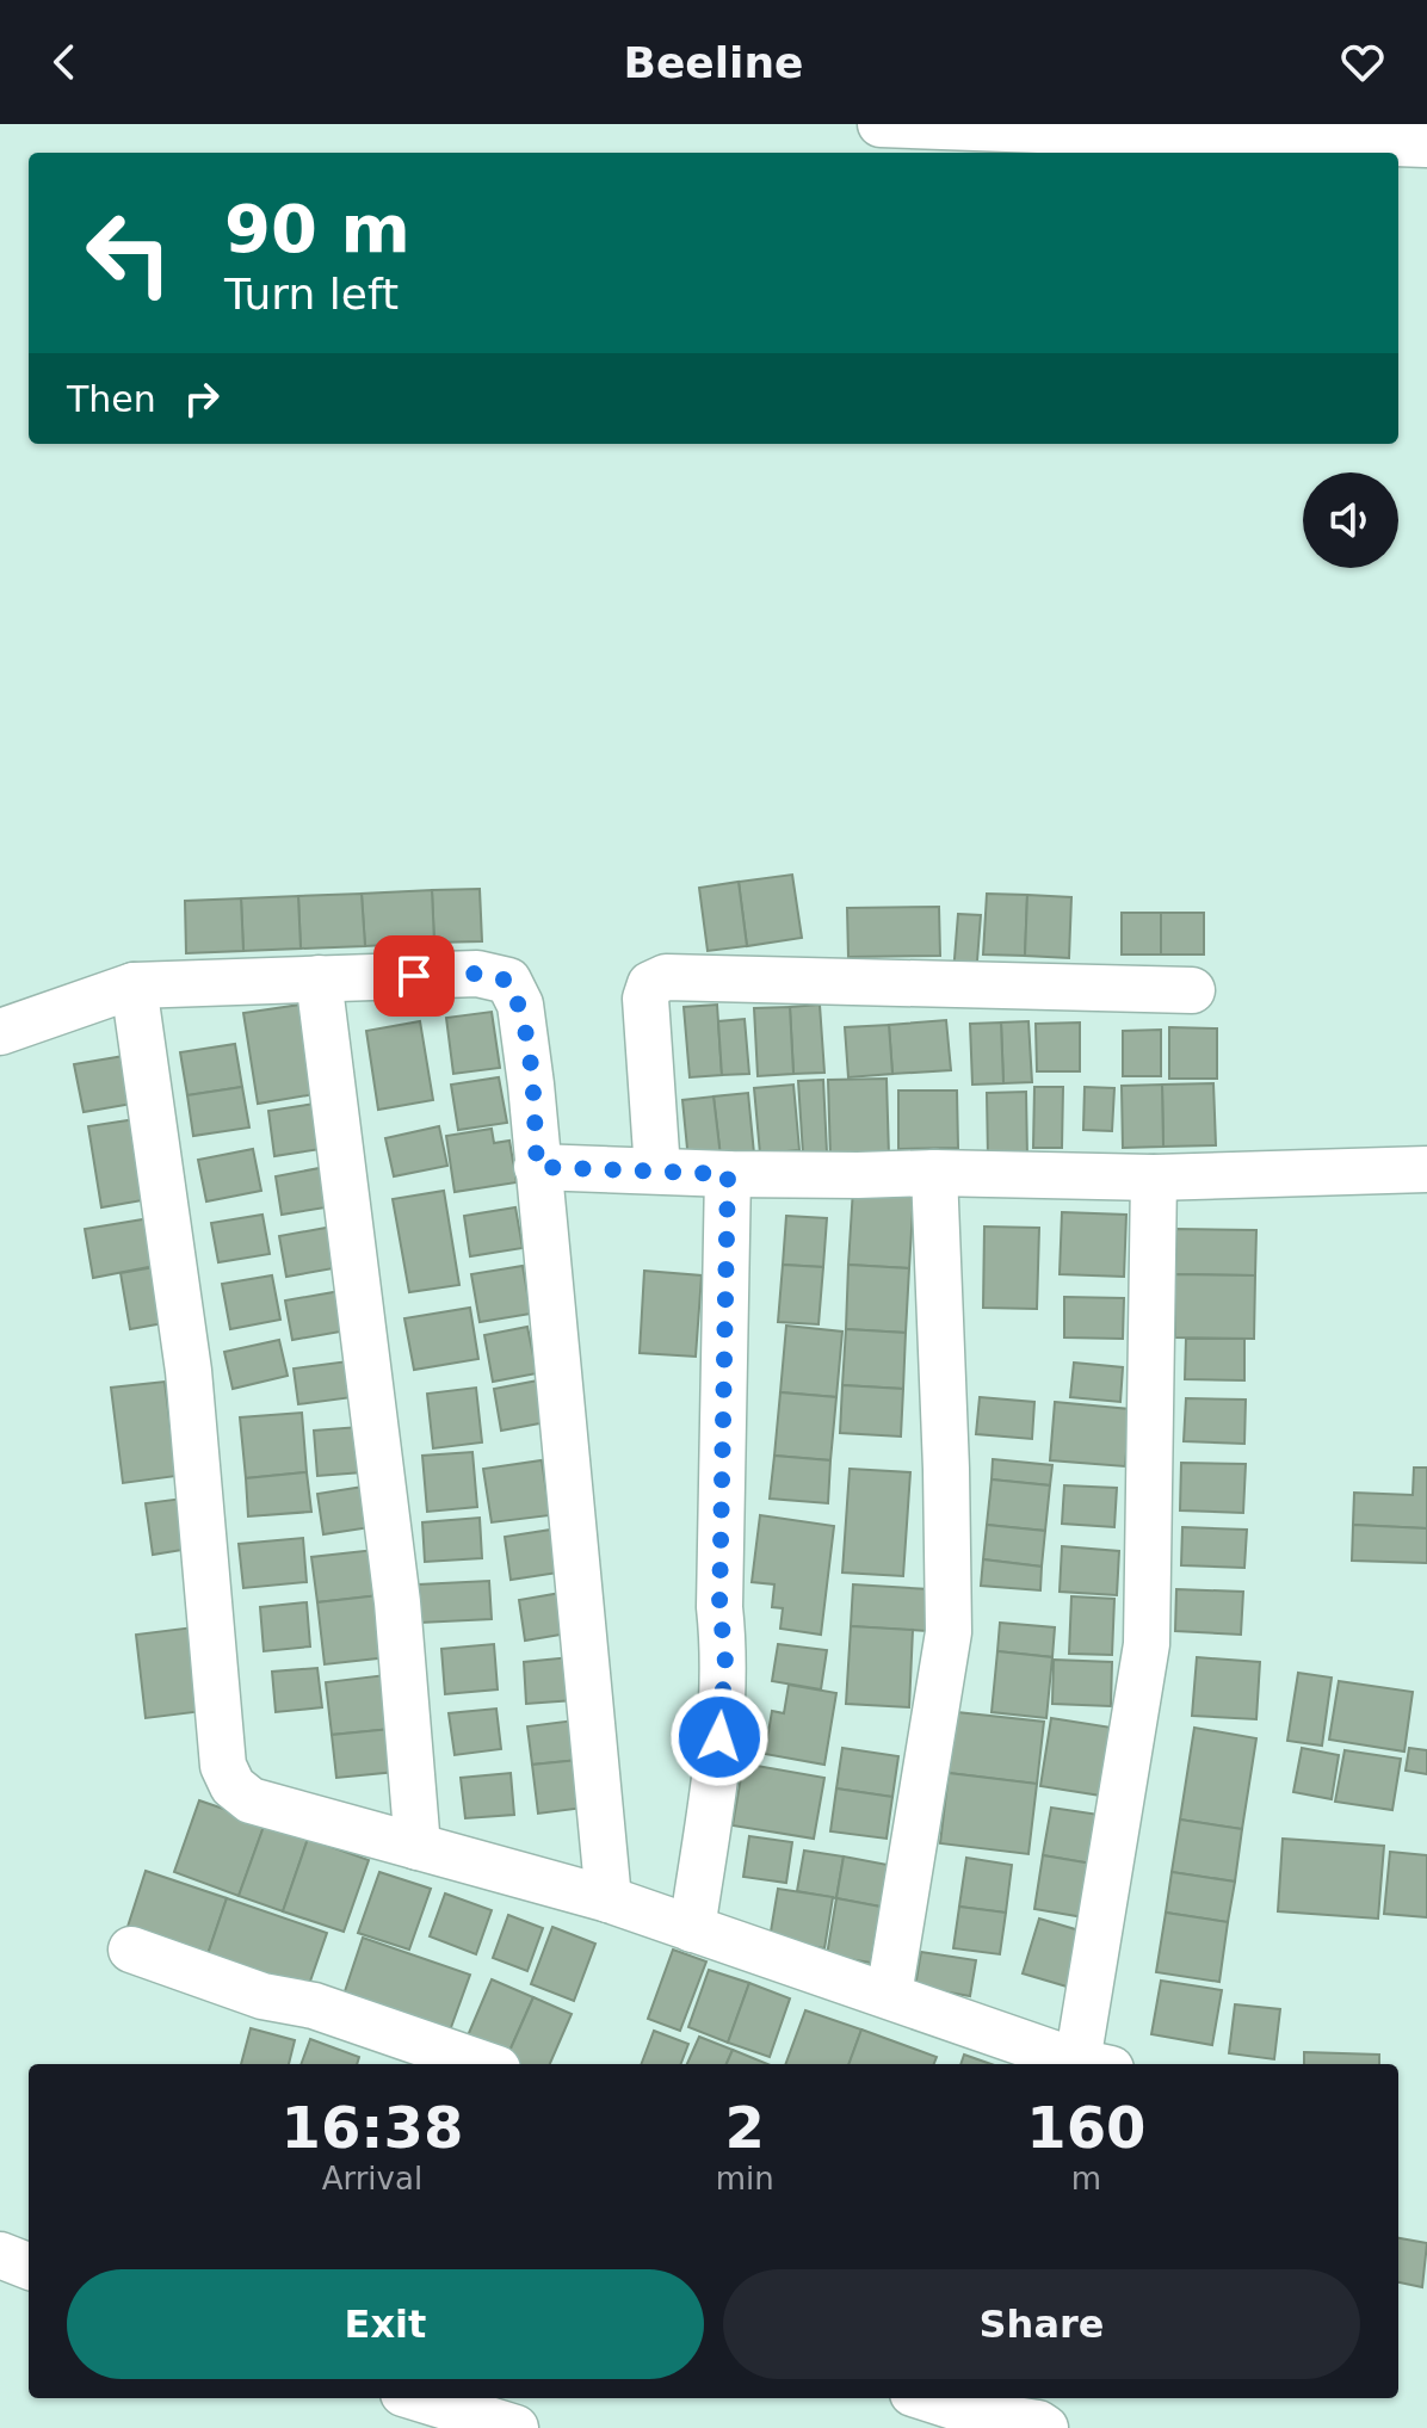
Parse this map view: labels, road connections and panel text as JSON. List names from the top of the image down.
{
  "page": {
    "header": "Beeline",
    "turn": ["90 m", "Turn left"],
    "then": "Then",
    "eta": [
      "16:38",
      "Arrival",
      "2",
      "min",
      "160",
      "m"
    ],
    "buttons": ["Exit", "Share"]
  }
}
